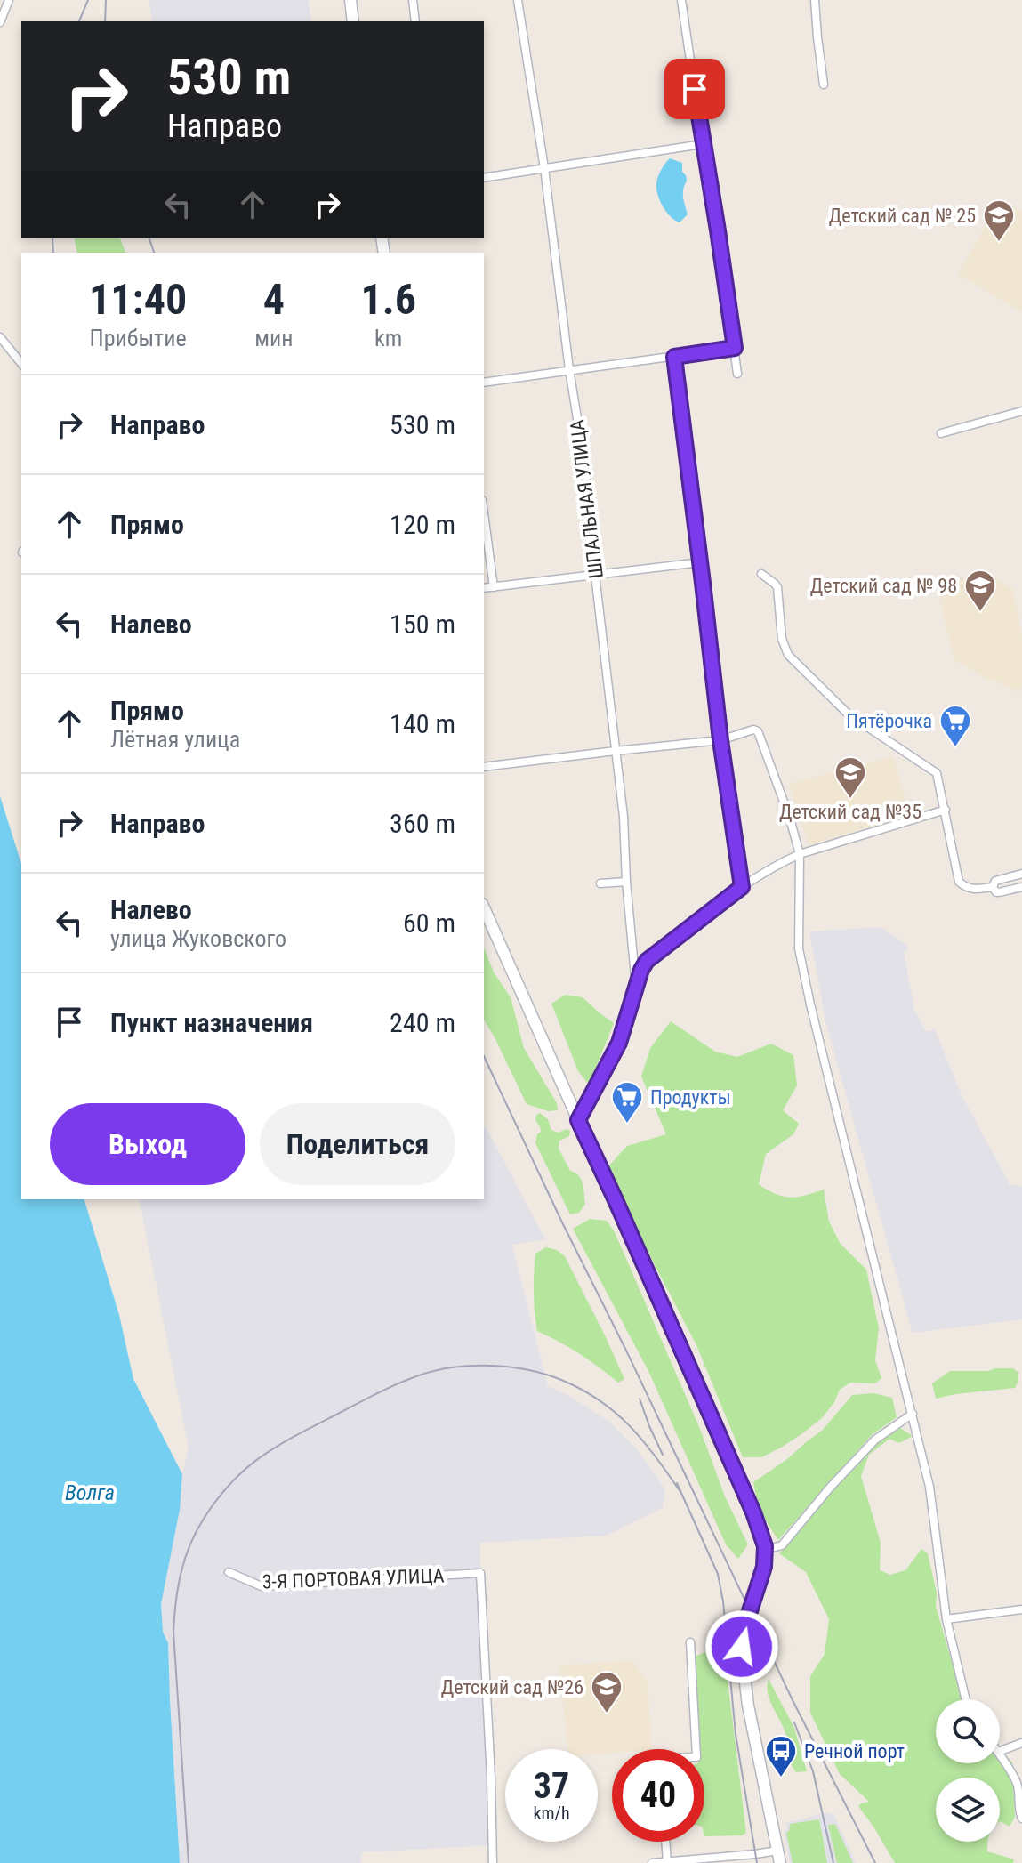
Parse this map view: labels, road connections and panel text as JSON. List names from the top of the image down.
{
  "streets": {
    "street": ["ШПАЛЬНАЯ УЛИЦА", "3-Я ПОРТОВАЯ УЛИЦА"]
  },
  "water": ["Волга"],
  "places": {
    "school or university": [
      "Детский сад № 25",
      "Детский сад № 98",
      "Детский сад №35",
      "Детский сад №26"
    ],
    "supermarket": ["Пятёрочка", "Продукты"],
    "bus stop": ["Речной порт"]
  },
  "page": {
    "turn": ["530 m", "Направо"],
    "eta": [
      "11:40",
      "Прибытие",
      "4",
      "мин",
      "1.6",
      "km"
    ],
    "list": [
      {
        "name": "Направо",
        "value": "530 m"
      },
      {
        "name": "Прямо",
        "value": "120 m"
      },
      {
        "name": "Налево",
        "value": "150 m"
      },
      {
        "name": "Прямо",
        "note": "Лётная улица",
        "value": "140 m"
      },
      {
        "name": "Направо",
        "value": "360 m"
      },
      {
        "name": "Налево",
        "note": "улица Жуковского",
        "value": "60 m"
      },
      {
        "name": "Пункт назначения",
        "value": "240 m"
      }
    ],
    "buttons": ["Выход", "Поделиться"],
    "speed": "37 km/h",
    "limit": "40"
  }
}
